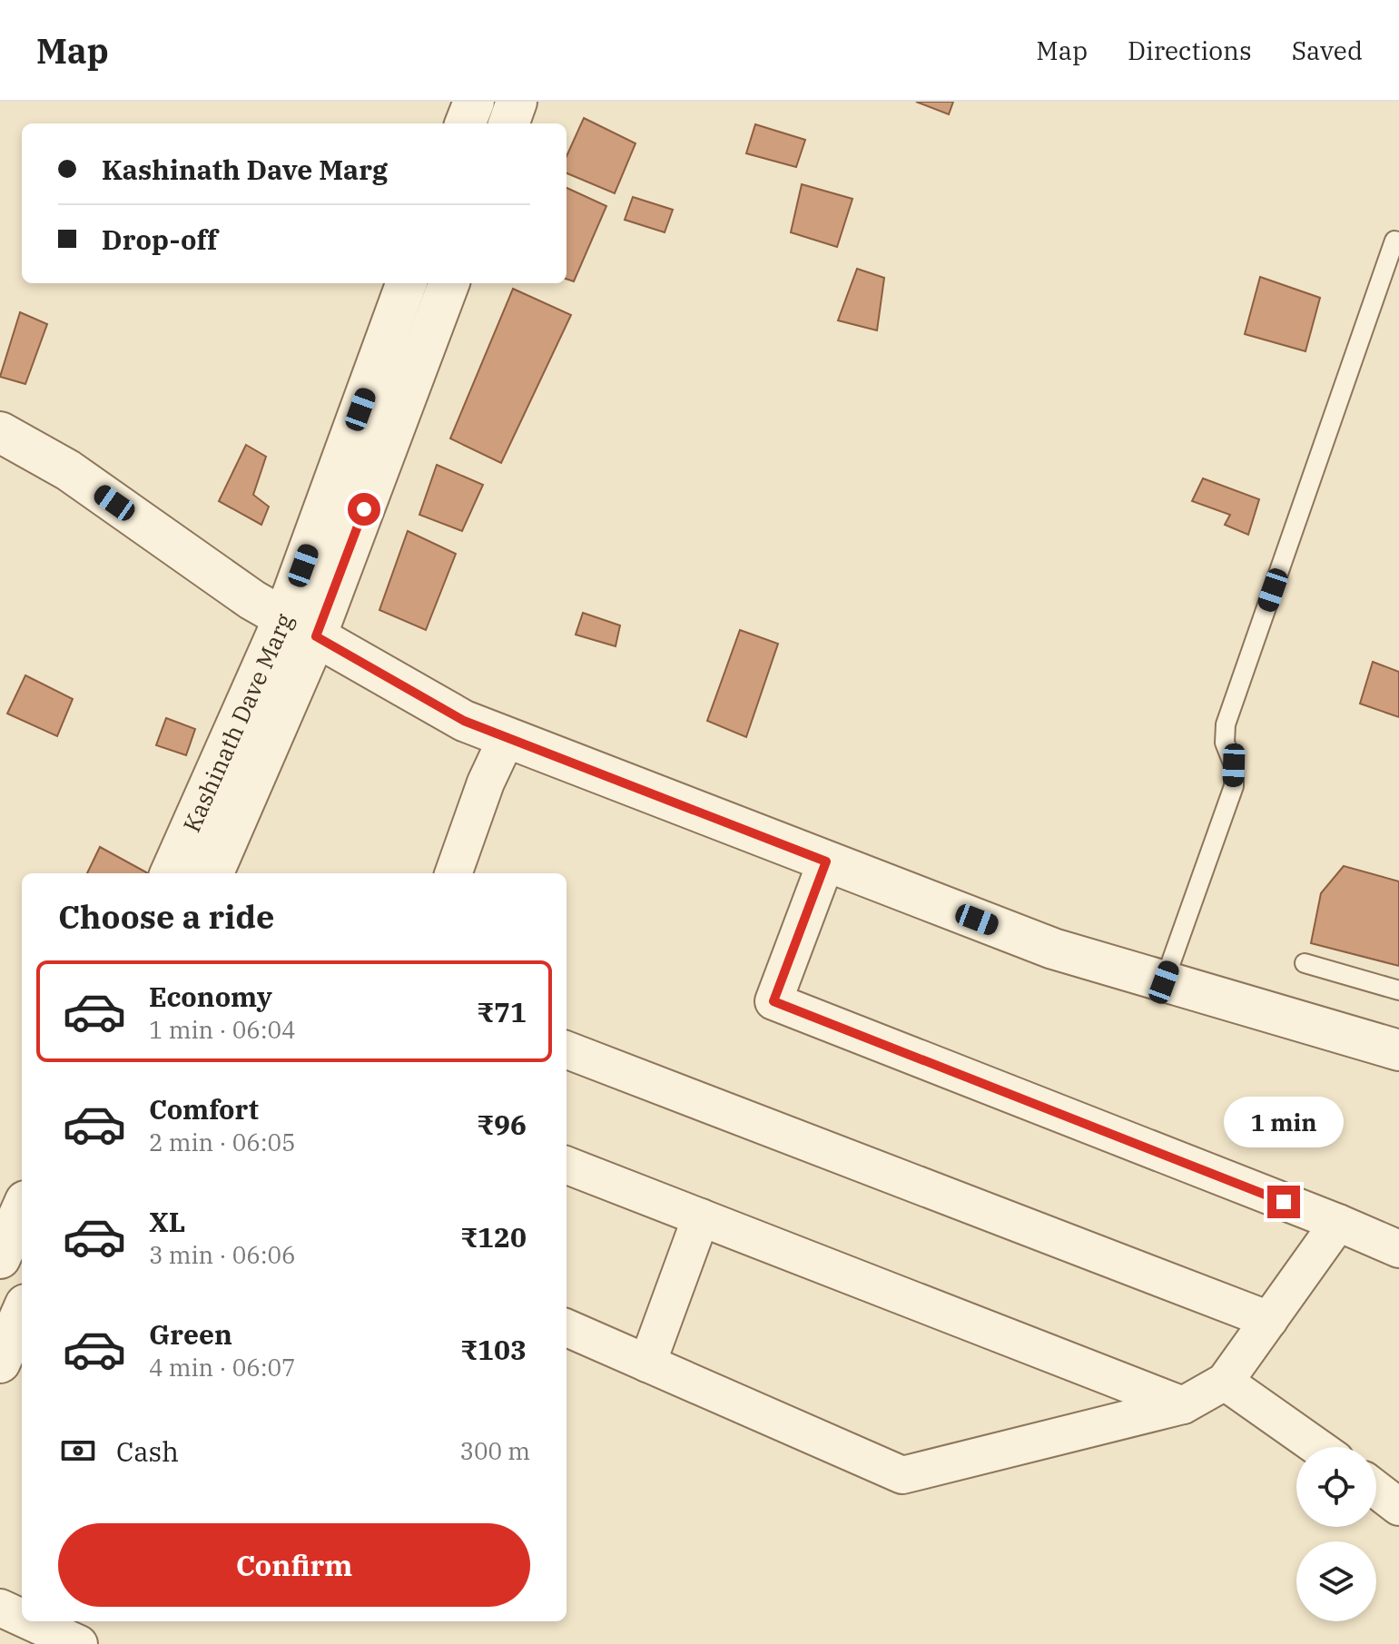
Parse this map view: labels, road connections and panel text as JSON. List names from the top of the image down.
{
  "streets": {
    "street": ["Kashinath Dave Marg"]
  },
  "page": {
    "header": "Map",
    "nav": ["Map", "Directions", "Saved"],
    "banner": ["Kashinath Dave Marg", "Drop-off"],
    "heading": "Choose a ride",
    "list": [
      {
        "name": "Economy",
        "note": "1 min · 06:04",
        "value": "₹71"
      },
      {
        "name": "Comfort",
        "note": "2 min · 06:05",
        "value": "₹96"
      },
      {
        "name": "XL",
        "note": "3 min · 06:06",
        "value": "₹120"
      },
      {
        "name": "Green",
        "note": "4 min · 06:07",
        "value": "₹103"
      }
    ],
    "bubble": "1 min",
    "pay": ["Cash", "300 m"],
    "buttons": "Confirm"
  }
}
